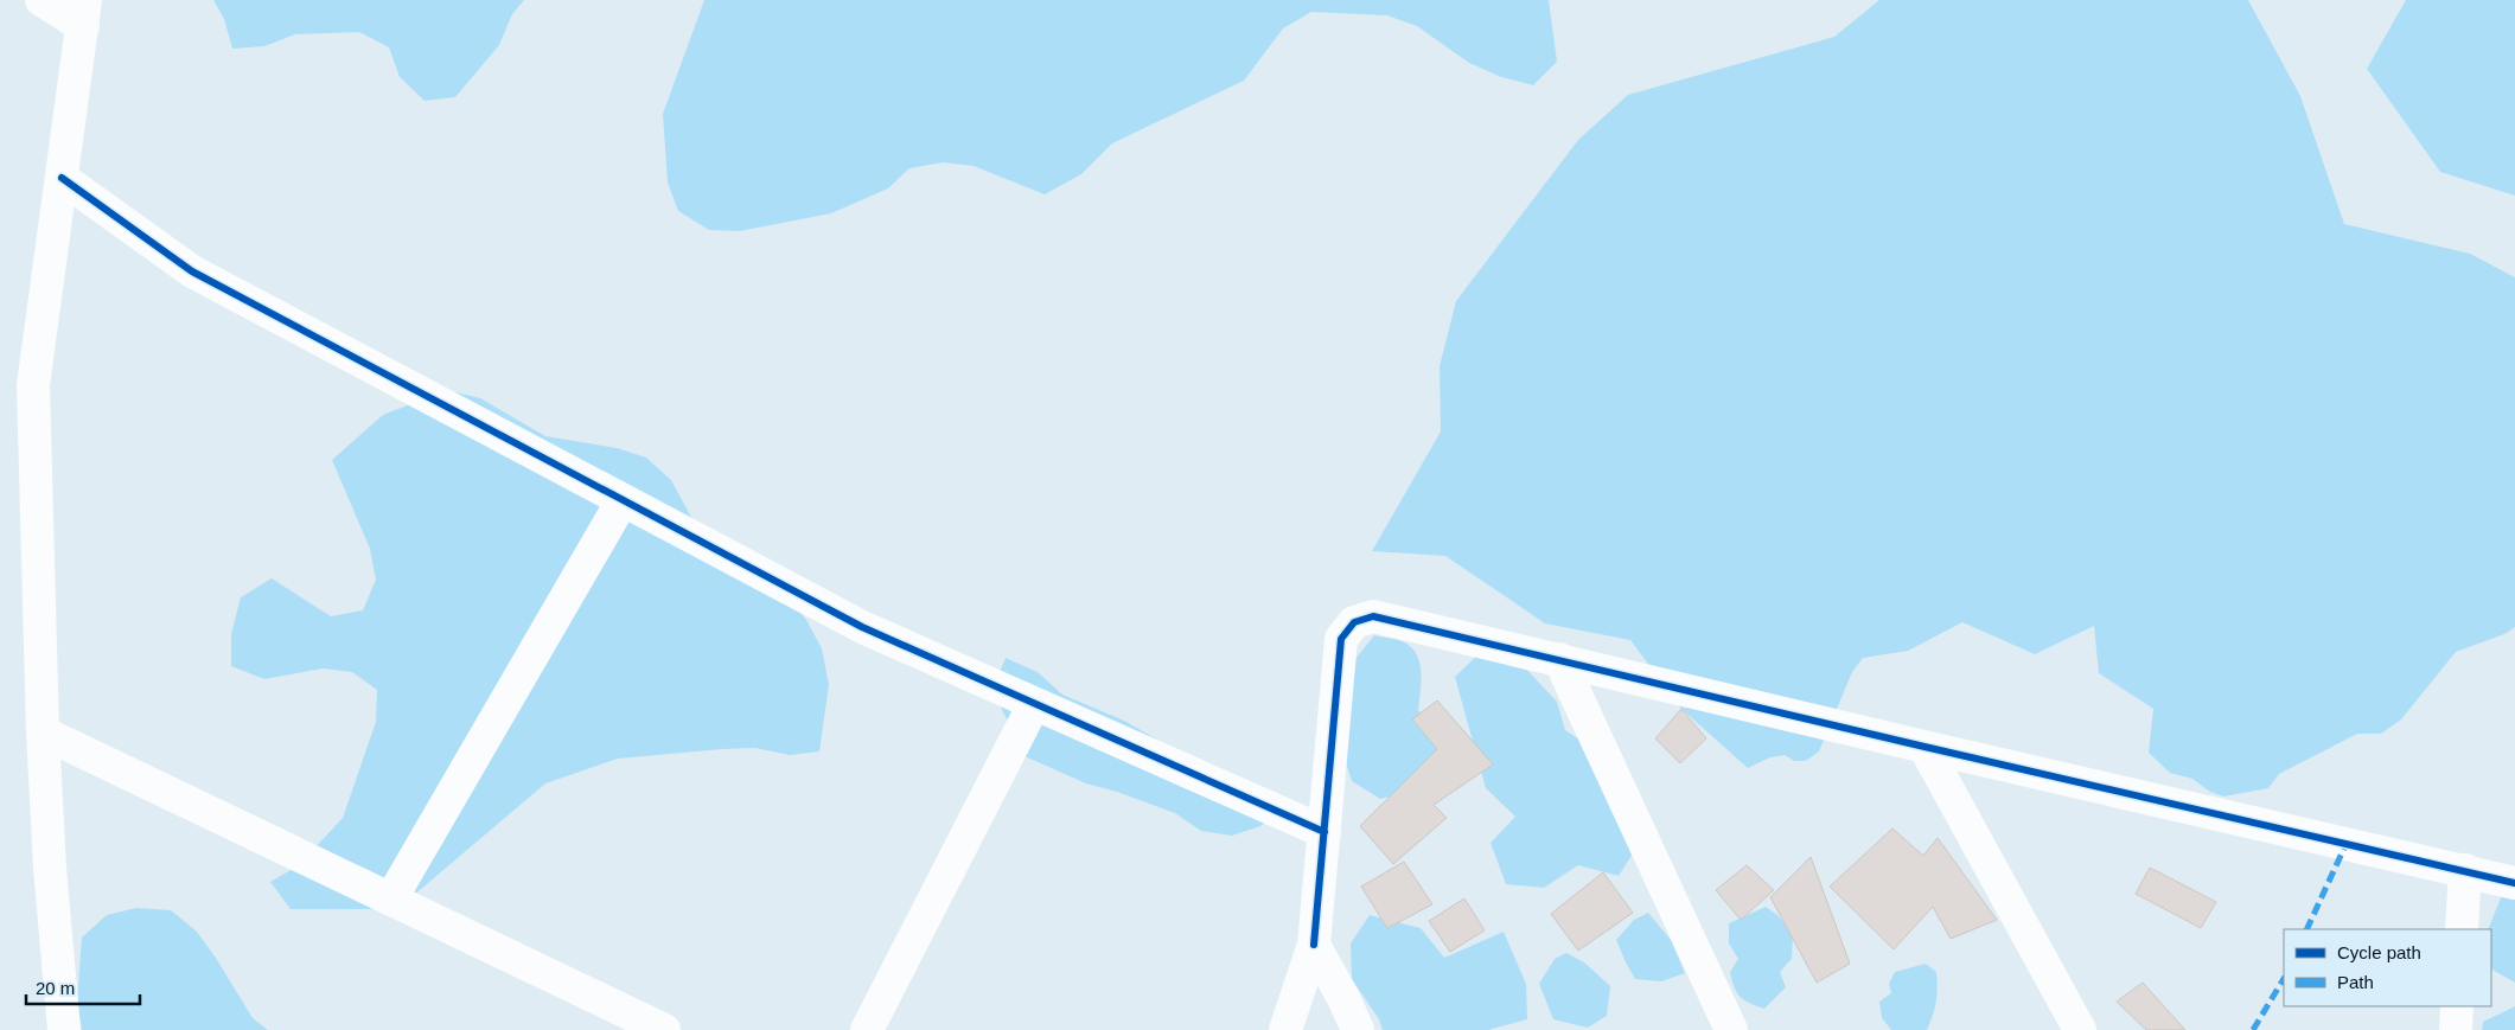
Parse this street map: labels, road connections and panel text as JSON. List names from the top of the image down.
{
  "legend": ["Cycle path", "Path"],
  "scale_bar": "20 m"
}
